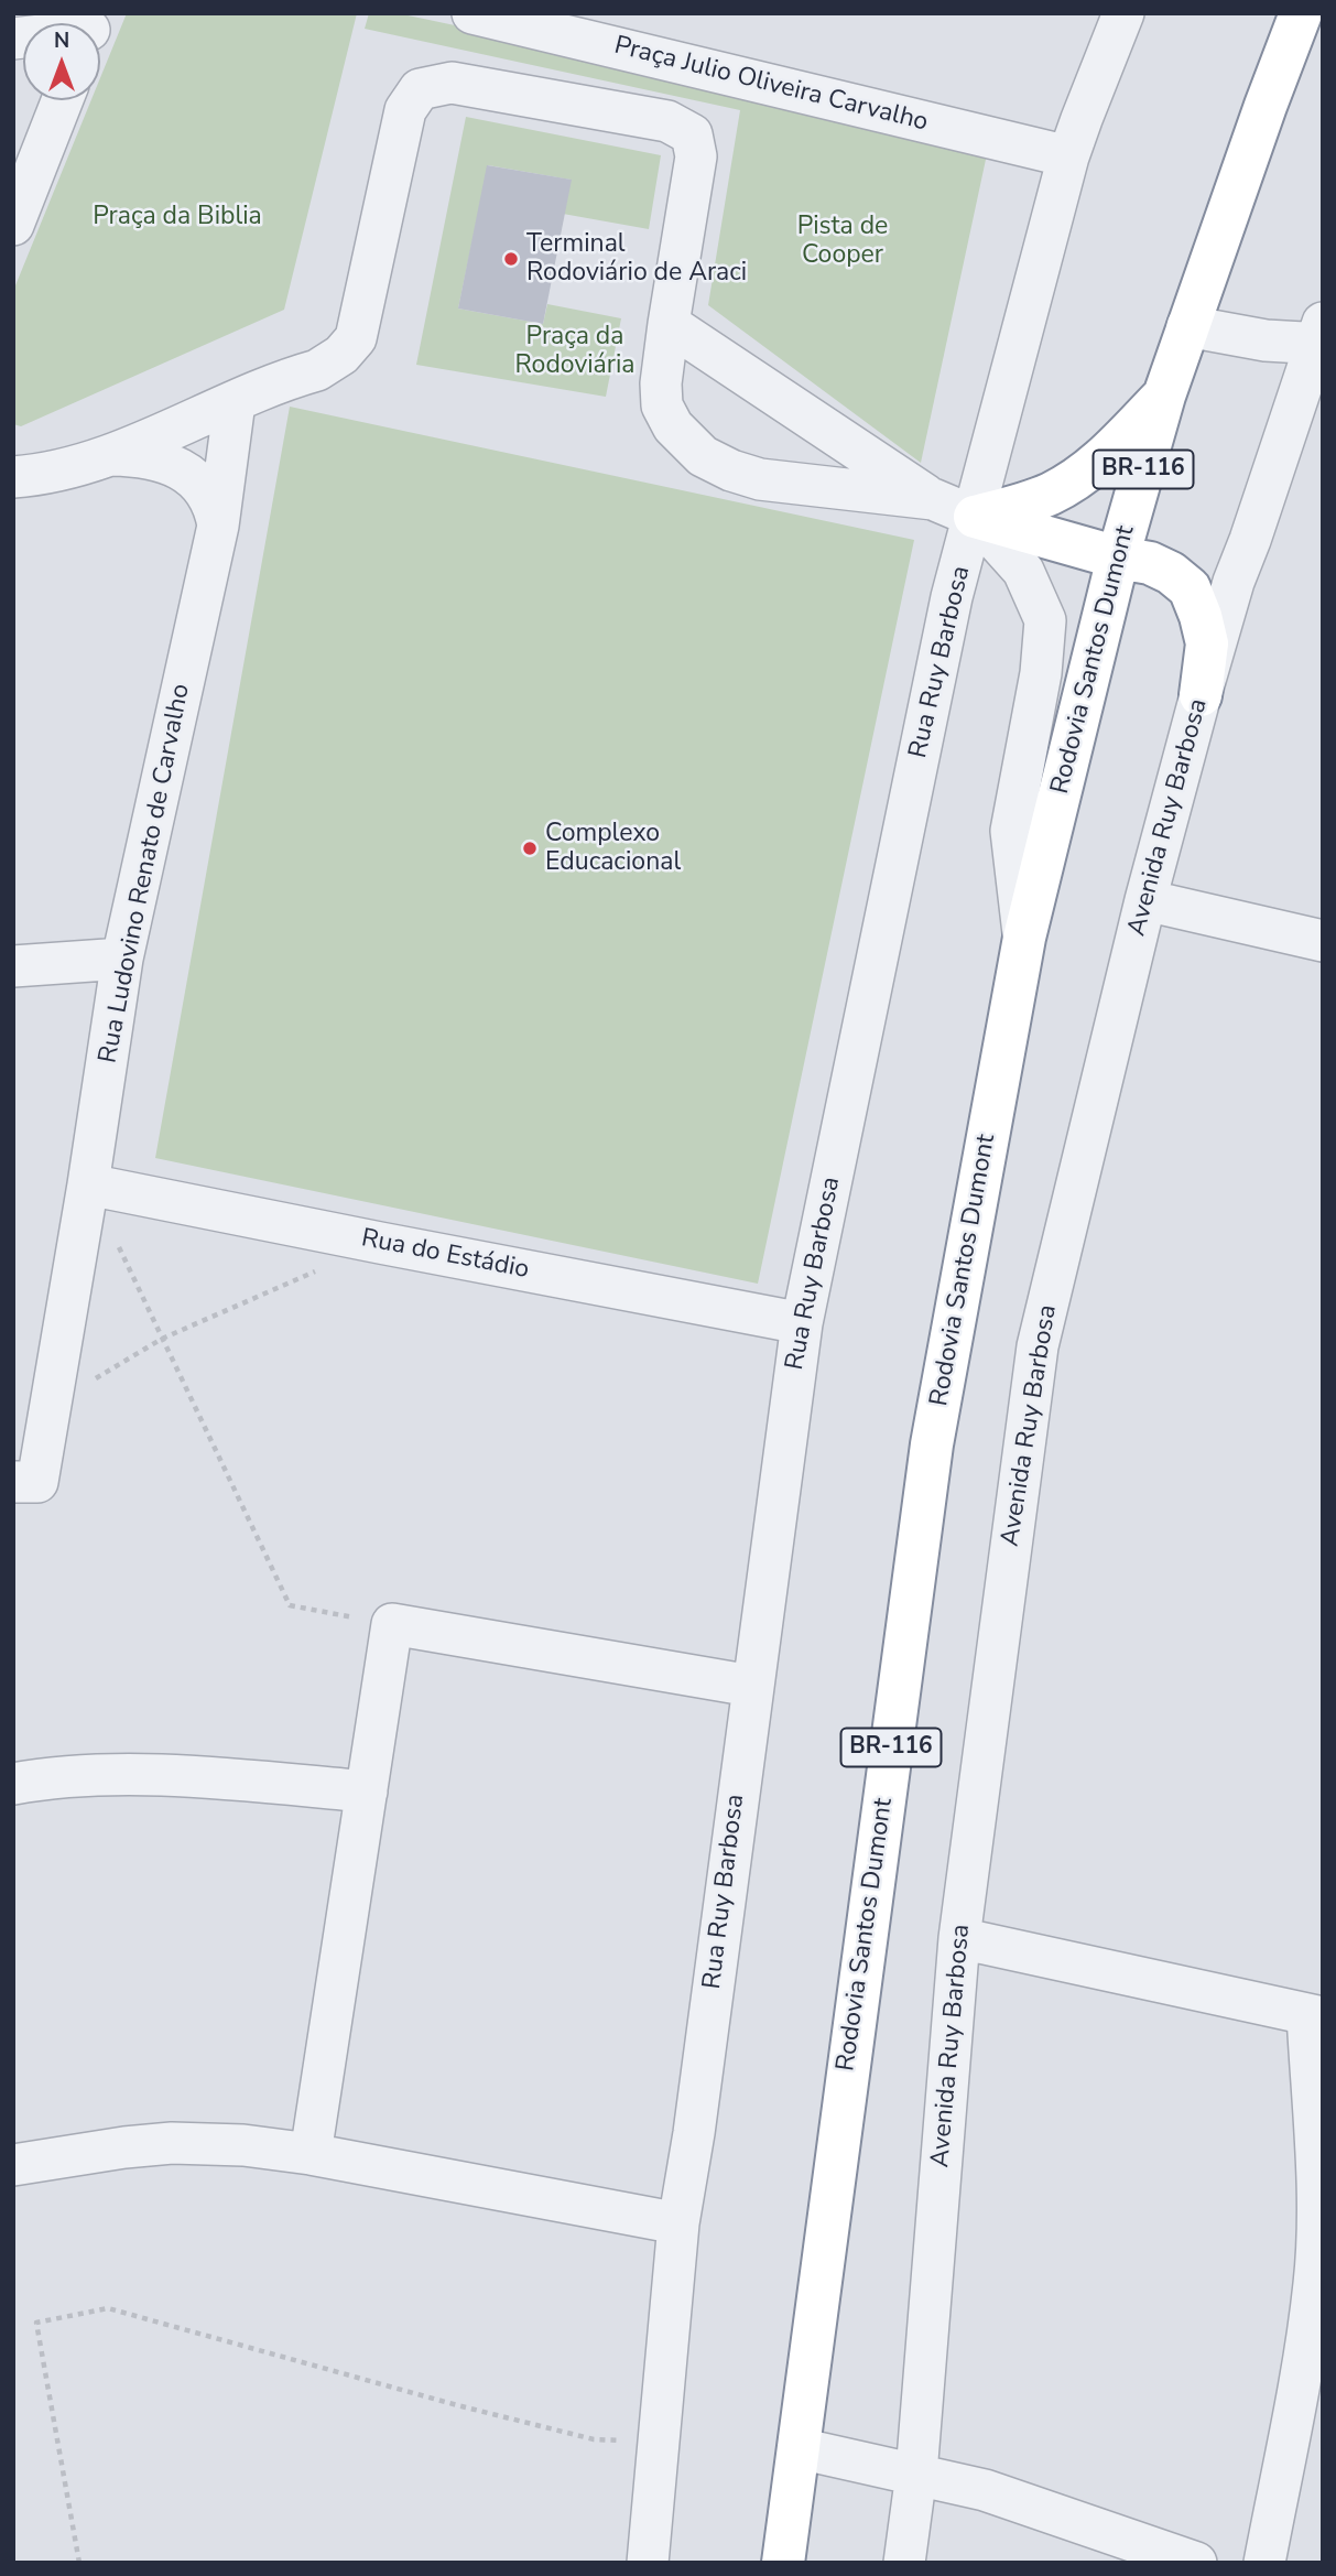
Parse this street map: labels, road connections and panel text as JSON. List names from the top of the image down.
{
  "streets": {
    "highway": ["BR-116", "Rodovia Santos Dumont"],
    "street": [
      "Praça Julio Oliveira Carvalho",
      "Rua Ruy Barbosa",
      "Avenida Ruy Barbosa",
      "Rua Ludovino Renato de Carvalho",
      "Rua do Estádio"
    ]
  },
  "crossings": [
    ["Praça Julio Oliveira Carvalho", "Rua Ruy Barbosa"],
    ["Rua Ruy Barbosa", "Rua do Estádio"],
    ["Rua Ludovino Renato de Carvalho", "Rua do Estádio"]
  ],
  "parks": ["Praça da Biblia", "Pista de Cooper", "Praça da Rodoviária"],
  "places": ["Terminal Rodoviário de Araci", "Complexo Educacional"],
  "north": "top"
}
